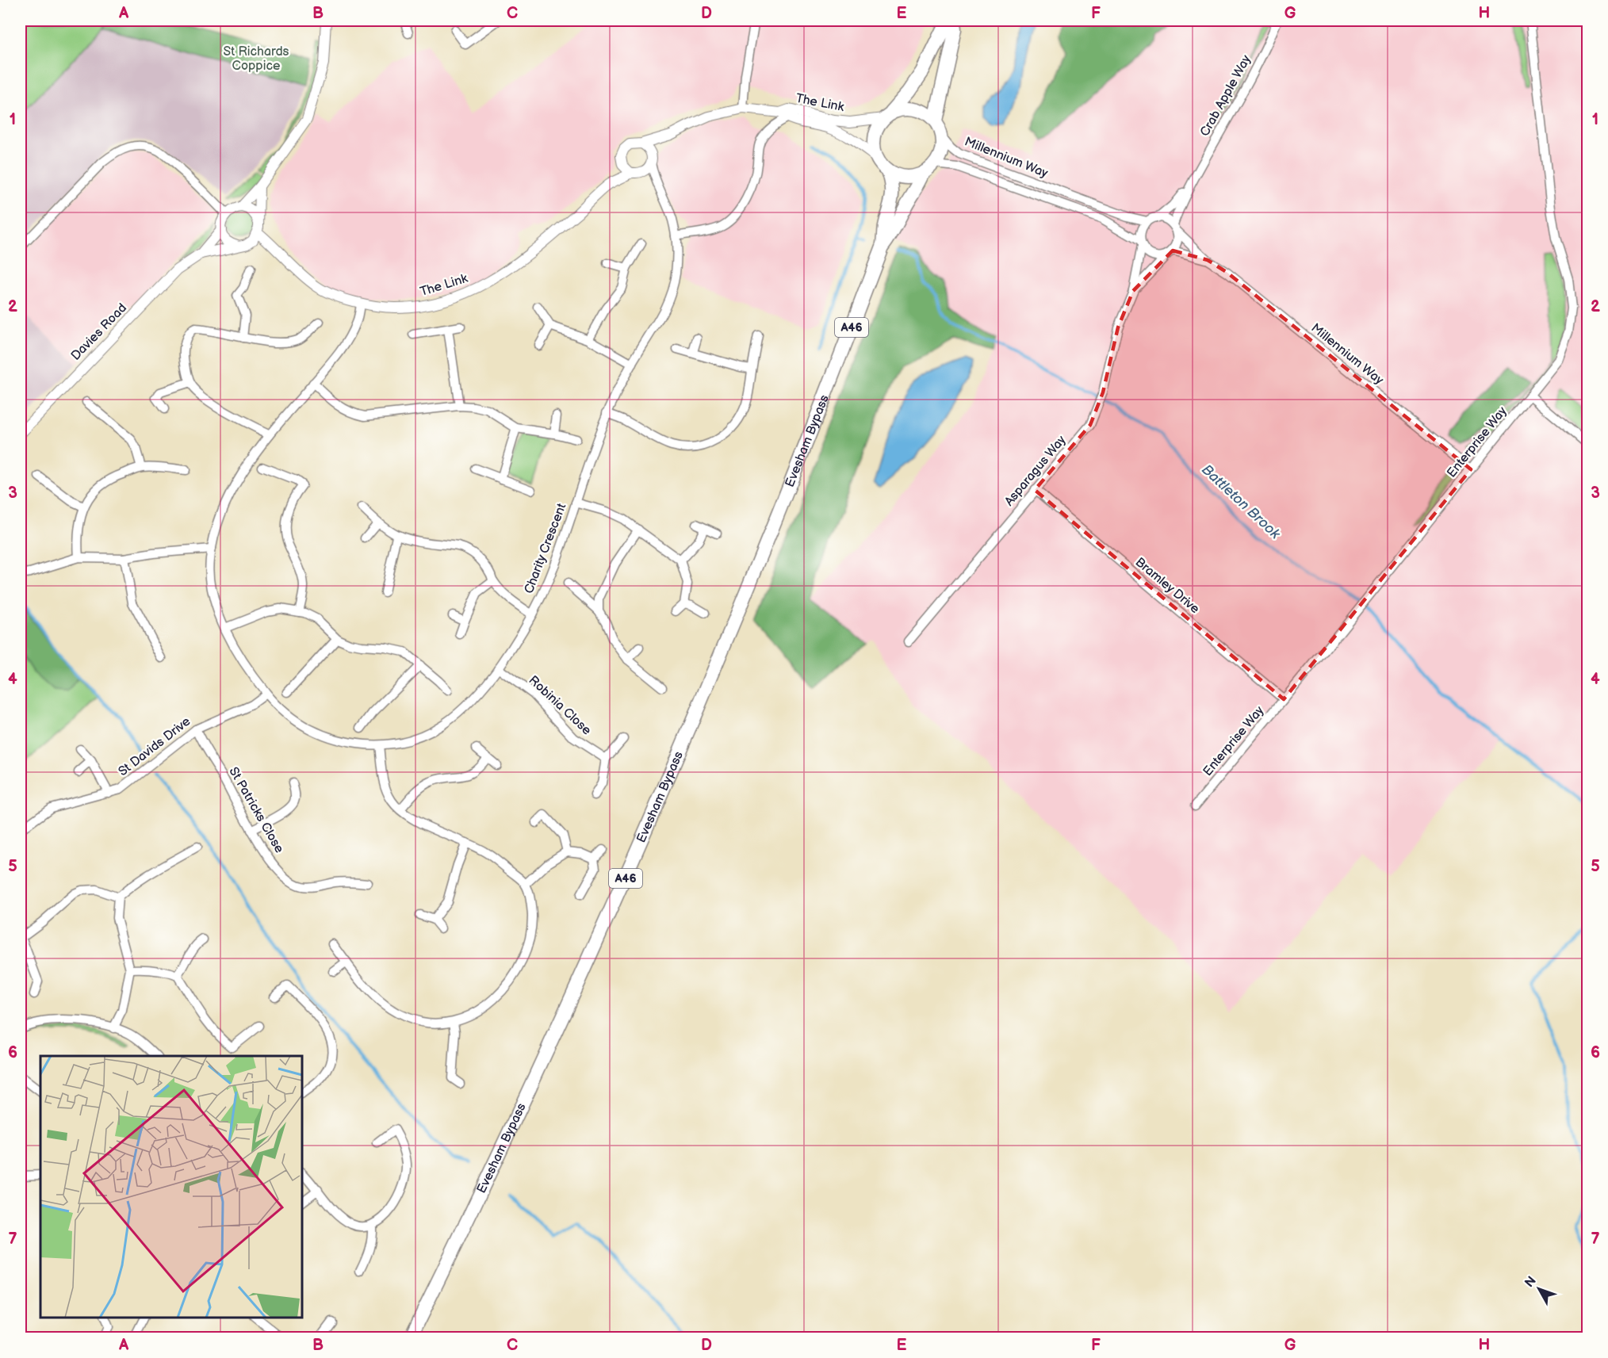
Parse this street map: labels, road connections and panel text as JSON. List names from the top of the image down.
{
  "streets": {
    "highway": ["A46", "Evesham Bypass"],
    "street": [
      "Crab Apple Way",
      "The Link",
      "Millennium Way",
      "Davies Road",
      "Enterprise Way",
      "Asparagus Way",
      "Charity Crescent",
      "Bramley Drive",
      "Robinia Close",
      "St Davids Drive",
      "St Patricks Close"
    ]
  },
  "crossings": [
    ["Crab Apple Way", "Millennium Way"],
    ["Crab Apple Way", "Asparagus Way"],
    ["The Link", "Millennium Way"],
    ["The Link", "Davies Road"],
    ["The Link", "Evesham Bypass"],
    ["The Link", "Charity Crescent"],
    ["Millennium Way", "Evesham Bypass"],
    ["Millennium Way", "Enterprise Way"],
    ["Millennium Way", "Asparagus Way"],
    ["Enterprise Way", "Bramley Drive"],
    ["Asparagus Way", "Bramley Drive"],
    ["Charity Crescent", "Robinia Close"],
    ["Charity Crescent", "St Davids Drive"],
    ["St Davids Drive", "St Patricks Close"]
  ],
  "water": ["Battleton Brook"],
  "parks": ["St Richards Coppice"],
  "north": "top left",
  "grid": {
    "columns": [
      "A",
      "B",
      "C",
      "D",
      "E",
      "F",
      "G",
      "H"
    ],
    "rows": [
      "1",
      "2",
      "3",
      "4",
      "5",
      "6",
      "7"
    ]
  }
}
